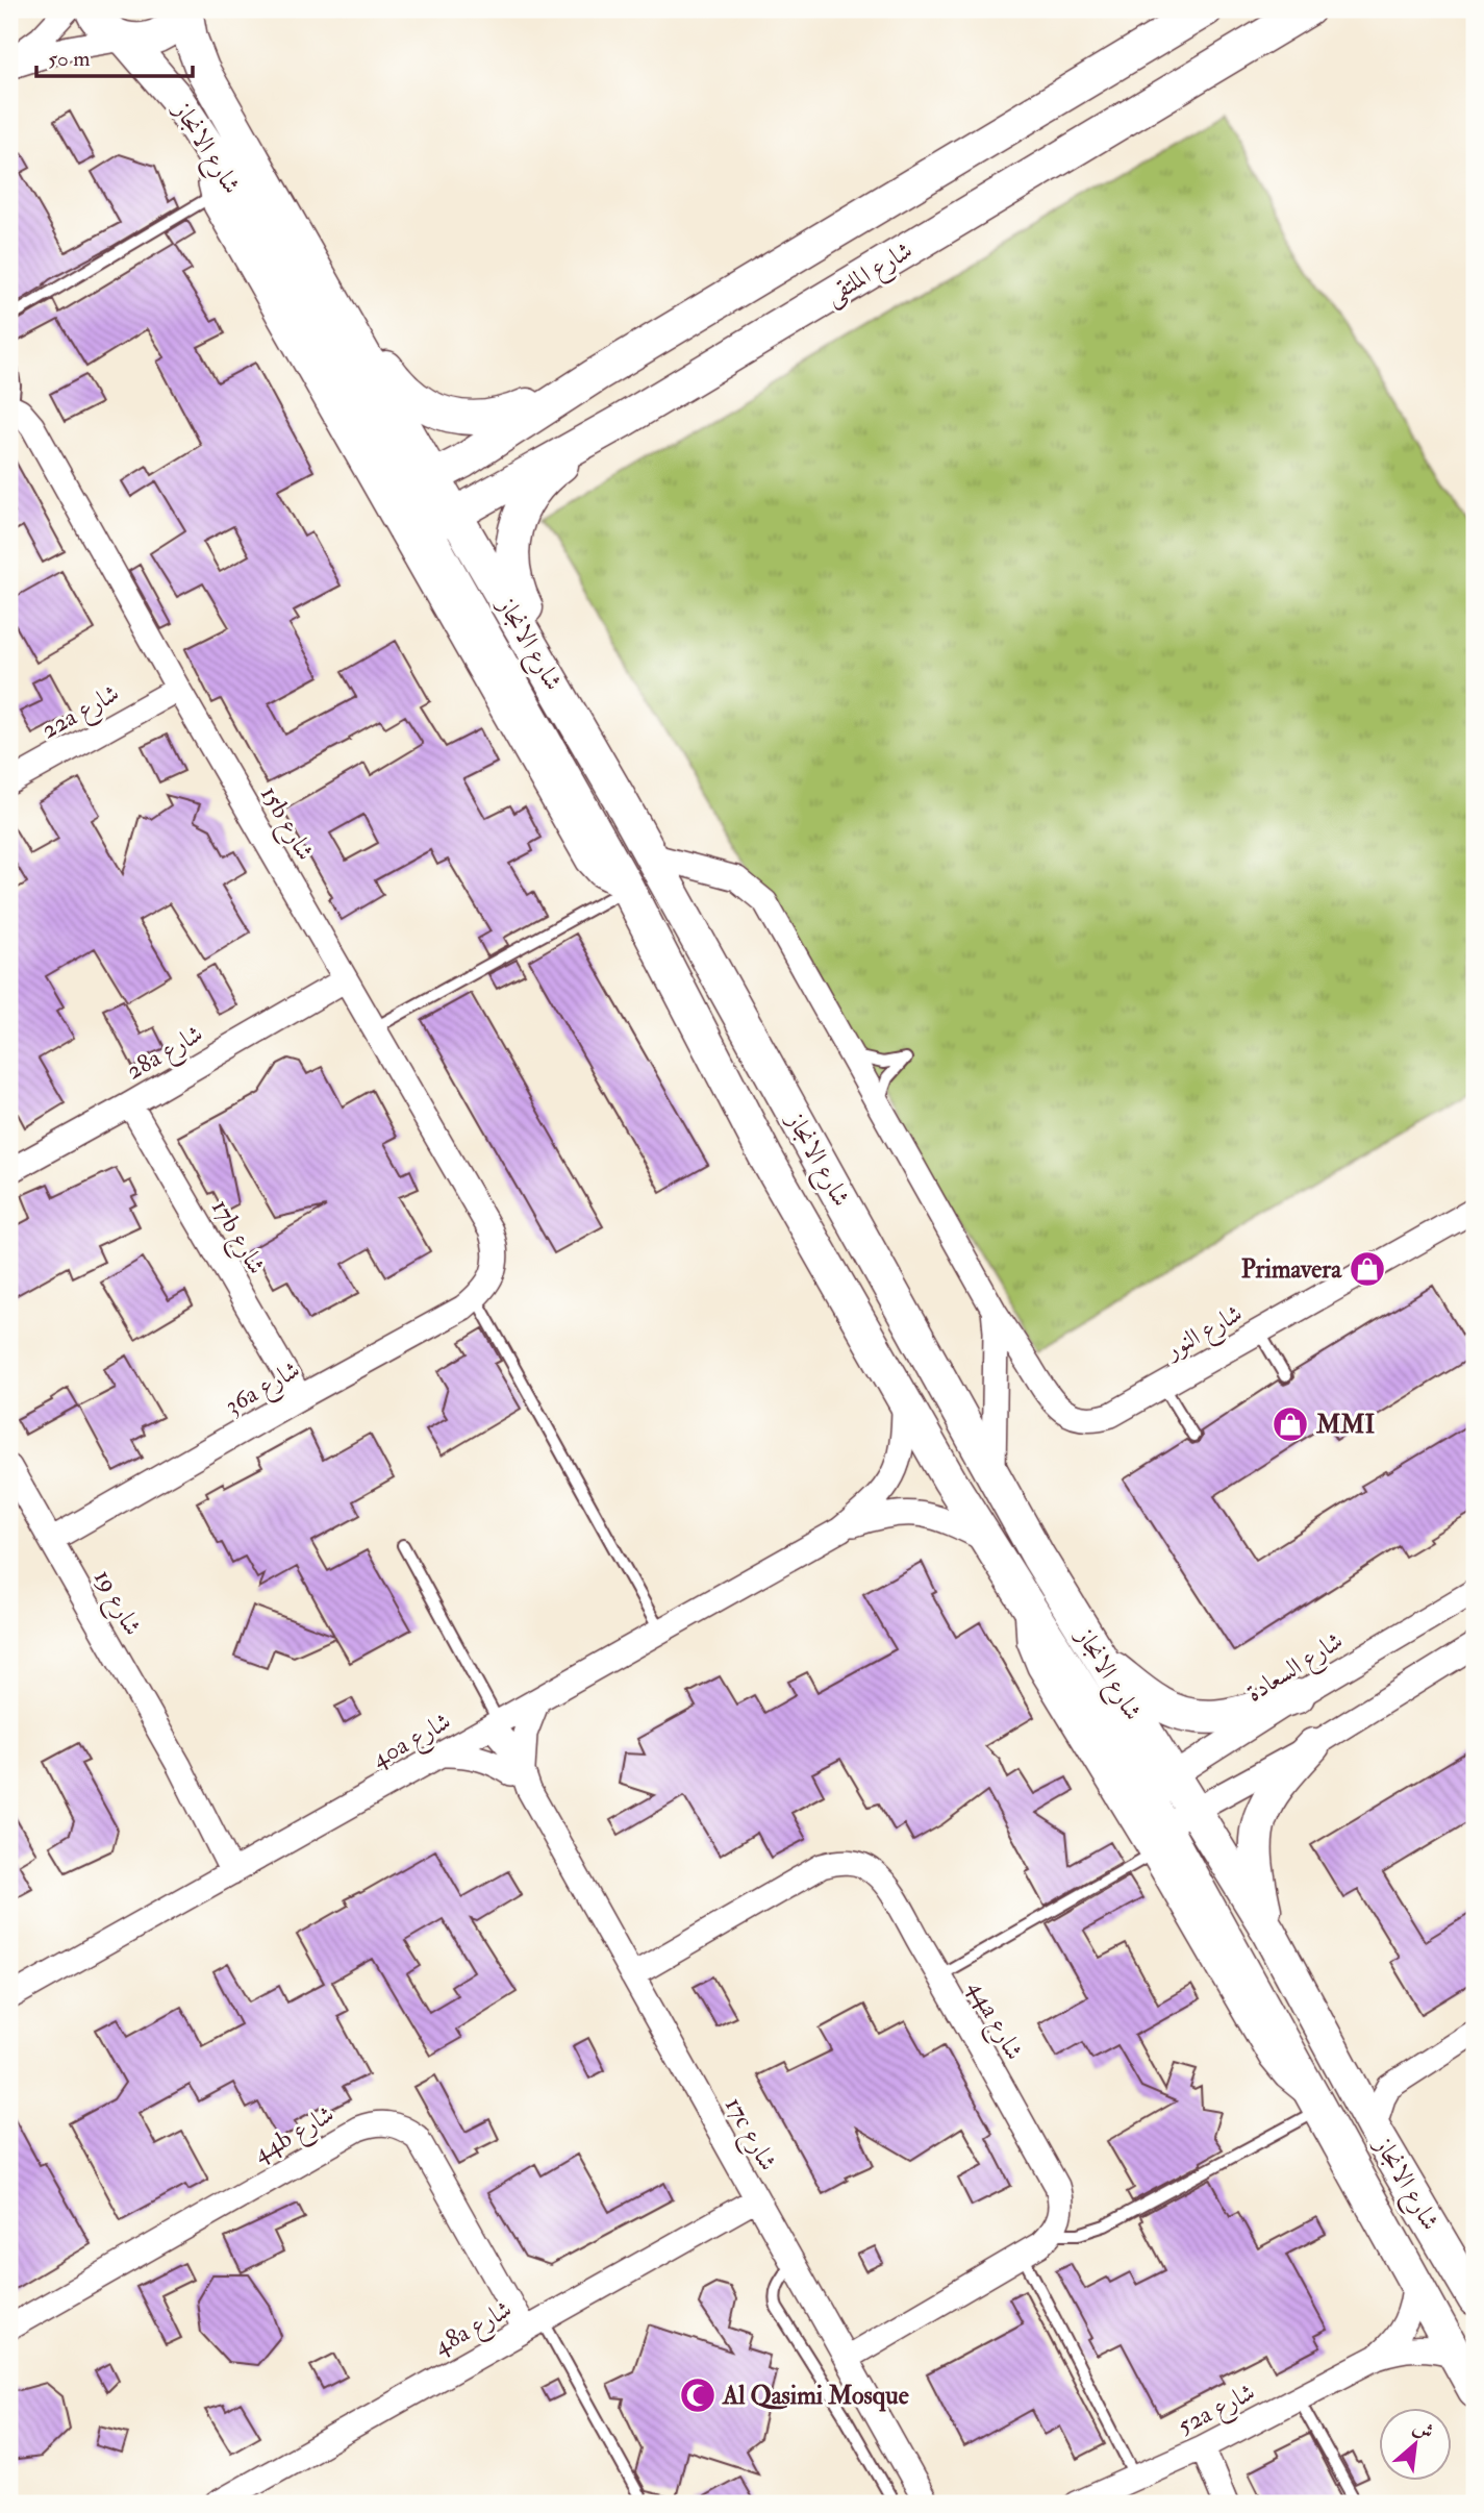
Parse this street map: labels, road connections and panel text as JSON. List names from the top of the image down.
{
  "streets": {
    "street": [
      "شارع الانجاز",
      "شارع الملتقى",
      "22a شارع",
      "15b شارع",
      "28a شارع",
      "17b شارع",
      "شارع النور",
      "36a شارع",
      "شارع 19",
      "شارع السعادة",
      "40a شارع",
      "44a شارع",
      "44b شارع",
      "17c شارع",
      "48a شارع",
      "52a شارع"
    ]
  },
  "crossings": [
    ["شارع الانجاز", "شارع الملتقى"],
    ["شارع الانجاز", "شارع النور"],
    ["شارع الانجاز", "شارع السعادة"],
    ["شارع الانجاز", "40a شارع"],
    ["شارع الانجاز", "52a شارع"],
    ["22a شارع", "15b شارع"],
    ["15b شارع", "28a شارع"],
    ["15b شارع", "36a شارع"],
    ["28a شارع", "17b شارع"],
    ["17b شارع", "36a شارع"],
    ["36a شارع", "شارع 19"],
    ["شارع 19", "40a شارع"],
    ["40a شارع", "17c شارع"],
    ["44a شارع", "17c شارع"],
    ["44b شارع", "48a شارع"],
    ["17c شارع", "48a شارع"]
  ],
  "places": {
    "shop": ["Primavera", "MMI"],
    "mosque": ["Al Qasimi Mosque"]
  },
  "scale_bar": "50 m",
  "north": "top right"
}
